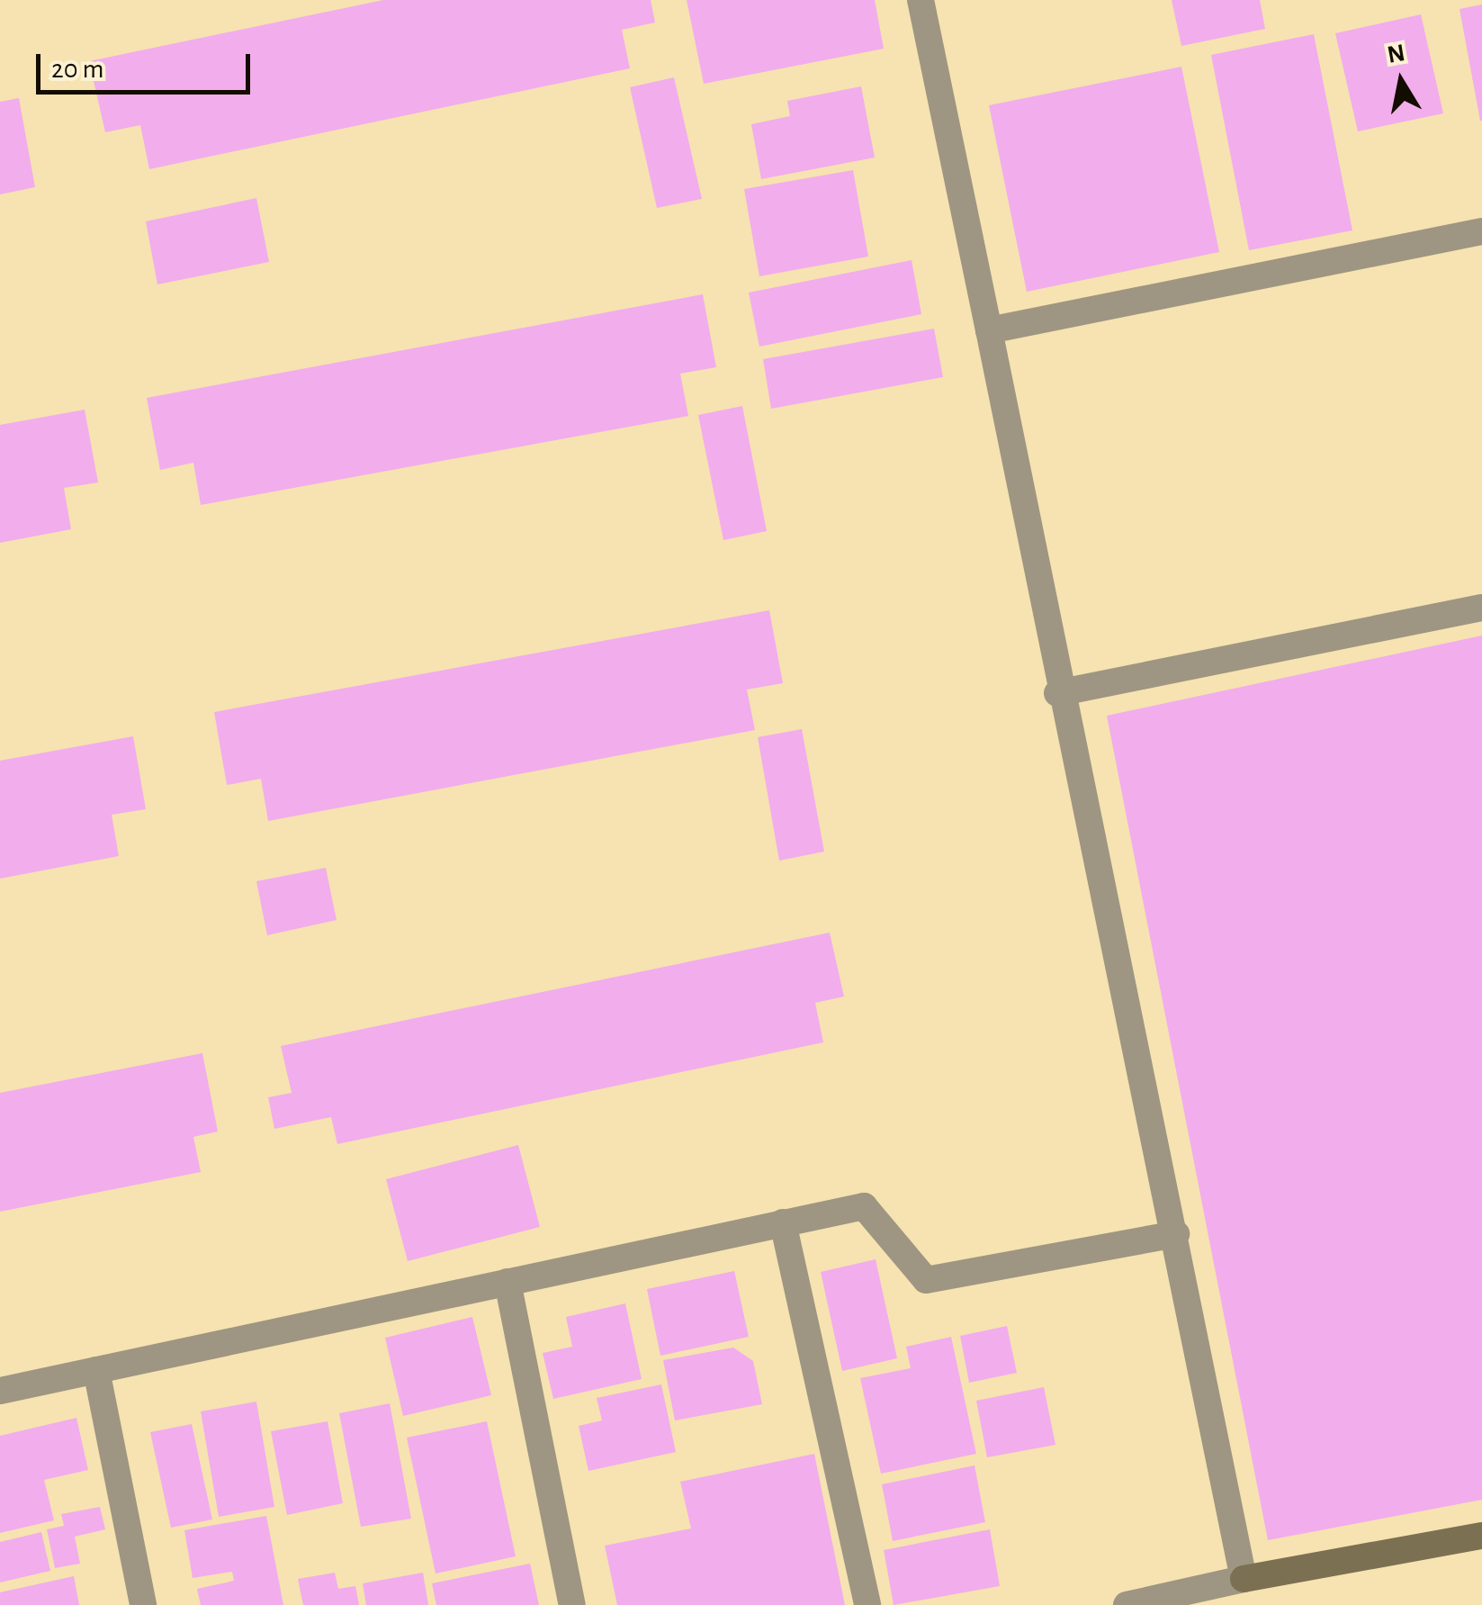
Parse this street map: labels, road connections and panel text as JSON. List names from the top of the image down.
{
  "scale_bar": "20 m",
  "north": "top"
}
